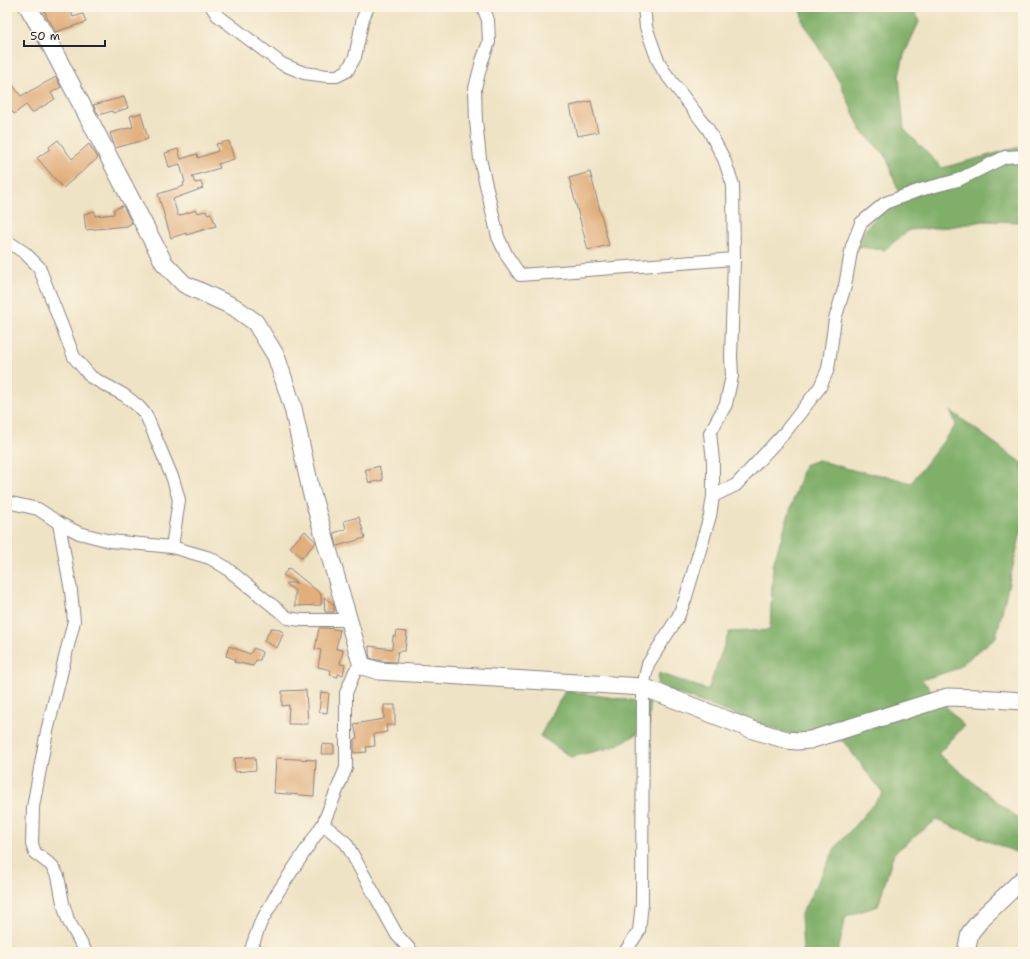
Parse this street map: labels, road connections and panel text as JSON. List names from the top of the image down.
{
  "scale_bar": "50 m"
}
